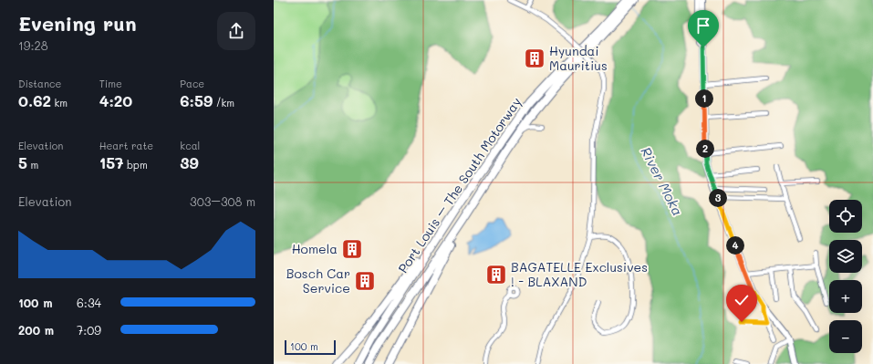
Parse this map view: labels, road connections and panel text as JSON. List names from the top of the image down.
{
  "streets": {
    "highway": ["Port Louis – The South Motorway"]
  },
  "water": ["River Moka"],
  "places": {
    "building": [
      "Hyundai Mauritius",
      "Homela",
      "BAGATELLE Exclusives ! - BLAXAND",
      "Bosch Car Service"
    ]
  },
  "scale_bar": "100 m",
  "page": {
    "heading": ["Evening run", "19:28"],
    "stats": [
      ["Distance", "0.62 km"],
      ["Time", "4:20"],
      ["Pace", "6:59 /km"],
      ["Elevation", "5 m"],
      ["Heart rate", "157 bpm"],
      ["kcal", "39"]
    ],
    "pins": [
      "1",
      "2",
      "3",
      "4"
    ],
    "chart": ["Elevation", "303–308 m"],
    "map_buttons": ["+", "−"],
    "list": [
      {
        "name": "100 m",
        "note": "6:34"
      },
      {
        "name": "200 m",
        "note": "7:09"
      }
    ],
    "scale": "100 m"
  }
}
